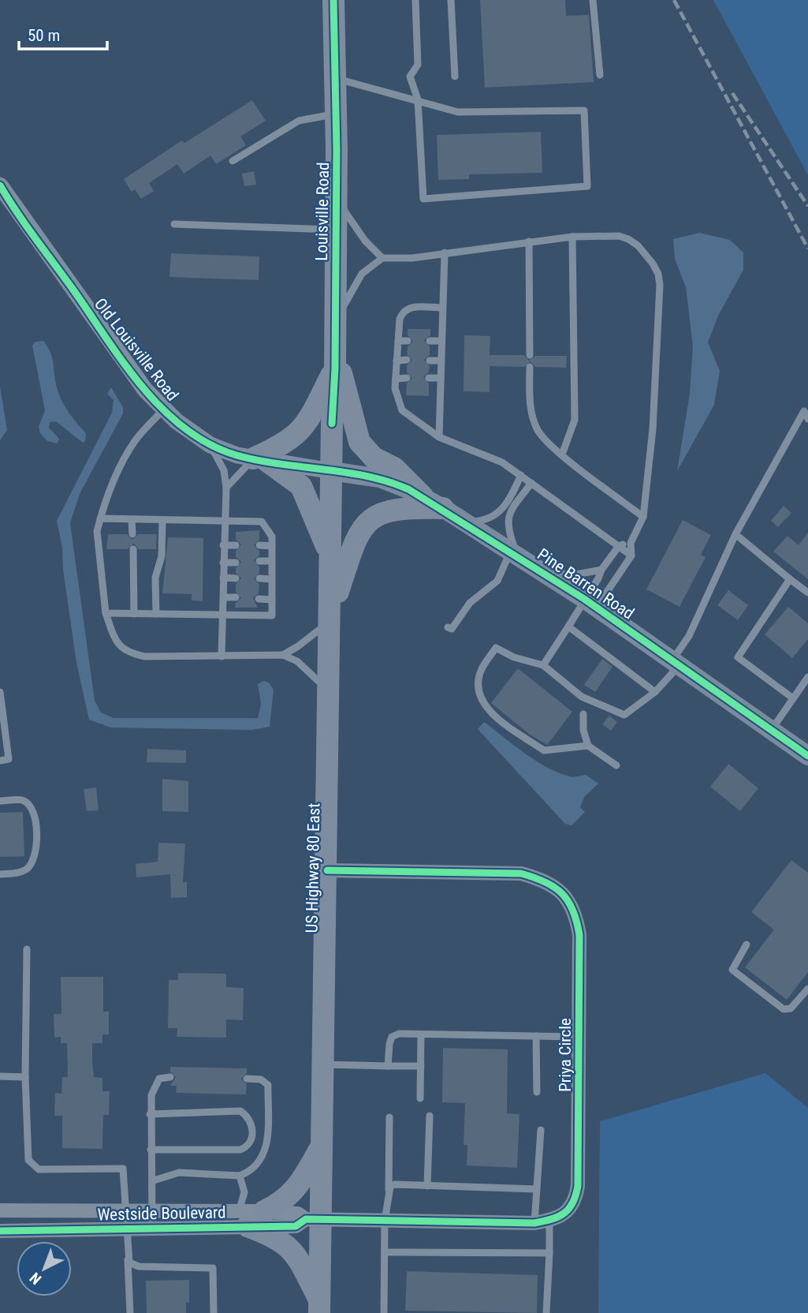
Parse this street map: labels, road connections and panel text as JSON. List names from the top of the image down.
{
  "streets": {
    "main road": ["Louisville Road", "Pine Barren Road", "US Highway 80 East"],
    "street": ["Old Louisville Road", "Priya Circle", "Westside Boulevard"]
  },
  "crossings": [
    ["Louisville Road", "US Highway 80 East"],
    ["Old Louisville Road", "Pine Barren Road"],
    ["Old Louisville Road", "US Highway 80 East"],
    ["Pine Barren Road", "US Highway 80 East"],
    ["US Highway 80 East", "Priya Circle"],
    ["US Highway 80 East", "Westside Boulevard"],
    ["Priya Circle", "Westside Boulevard"]
  ],
  "scale_bar": "50 m",
  "north": "bottom left"
}
